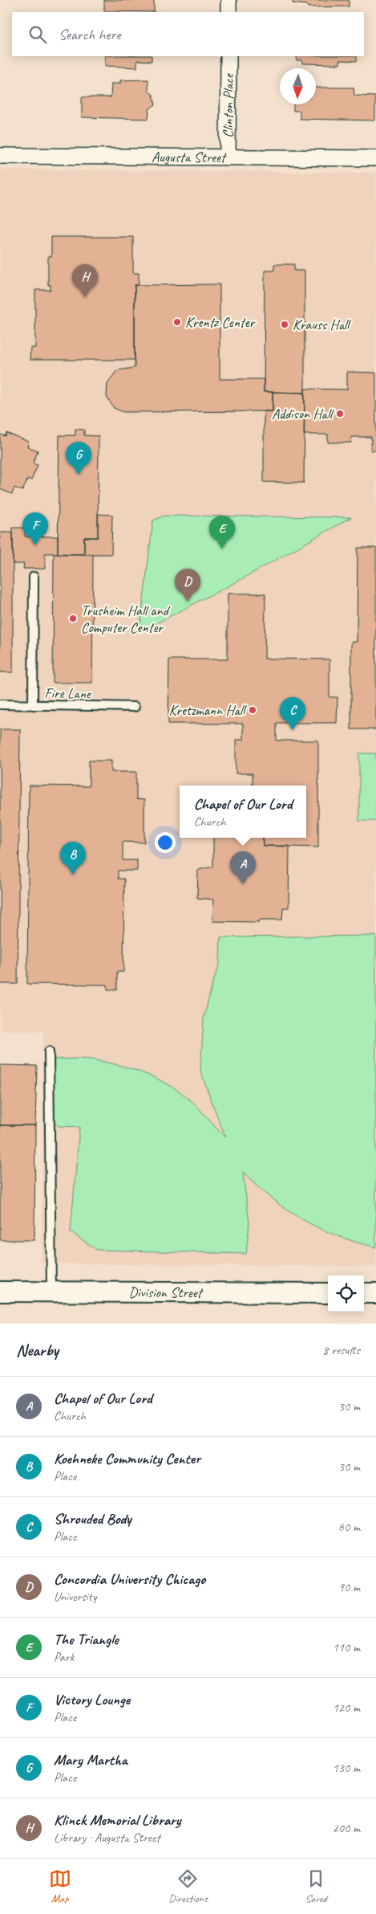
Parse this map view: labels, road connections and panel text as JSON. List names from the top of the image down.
{
  "streets": {
    "street": ["Clinton Place", "Augusta Street", "Division Street"],
    "lane": ["Fire Lane"]
  },
  "crossings": [
    ["Clinton Place", "Augusta Street"]
  ],
  "places": [
    "Krentz Center",
    "Krauss Hall",
    "Addison Hall",
    "Trusheim Hall and Computer Center",
    "Kretzmann Hall"
  ],
  "north": "bottom",
  "page": {
    "search": "Search here",
    "pins": [
      "H",
      "G",
      "F",
      "E",
      "D",
      "C",
      "B",
      "A"
    ],
    "popup": ["Chapel of Our Lord", "Church"],
    "heading": ["Nearby", "8 results"],
    "list": [
      {
        "mark": "A",
        "name": "Chapel of Our Lord",
        "note": "Church",
        "value": "30 m"
      },
      {
        "mark": "B",
        "name": "Koehneke Community Center",
        "note": "Place",
        "value": "30 m"
      },
      {
        "mark": "C",
        "name": "Shrouded Body",
        "note": "Place",
        "value": "60 m"
      },
      {
        "mark": "D",
        "name": "Concordia University Chicago",
        "note": "University",
        "value": "90 m"
      },
      {
        "mark": "E",
        "name": "The Triangle",
        "note": "Park",
        "value": "110 m"
      },
      {
        "mark": "F",
        "name": "Victory Lounge",
        "note": "Place",
        "value": "120 m"
      },
      {
        "mark": "G",
        "name": "Mary Martha",
        "note": "Place",
        "value": "130 m"
      },
      {
        "mark": "H",
        "name": "Klinck Memorial Library",
        "note": "Library · Augusta Street",
        "value": "200 m"
      }
    ],
    "nav": ["Map", "Directions", "Saved"]
  }
}
